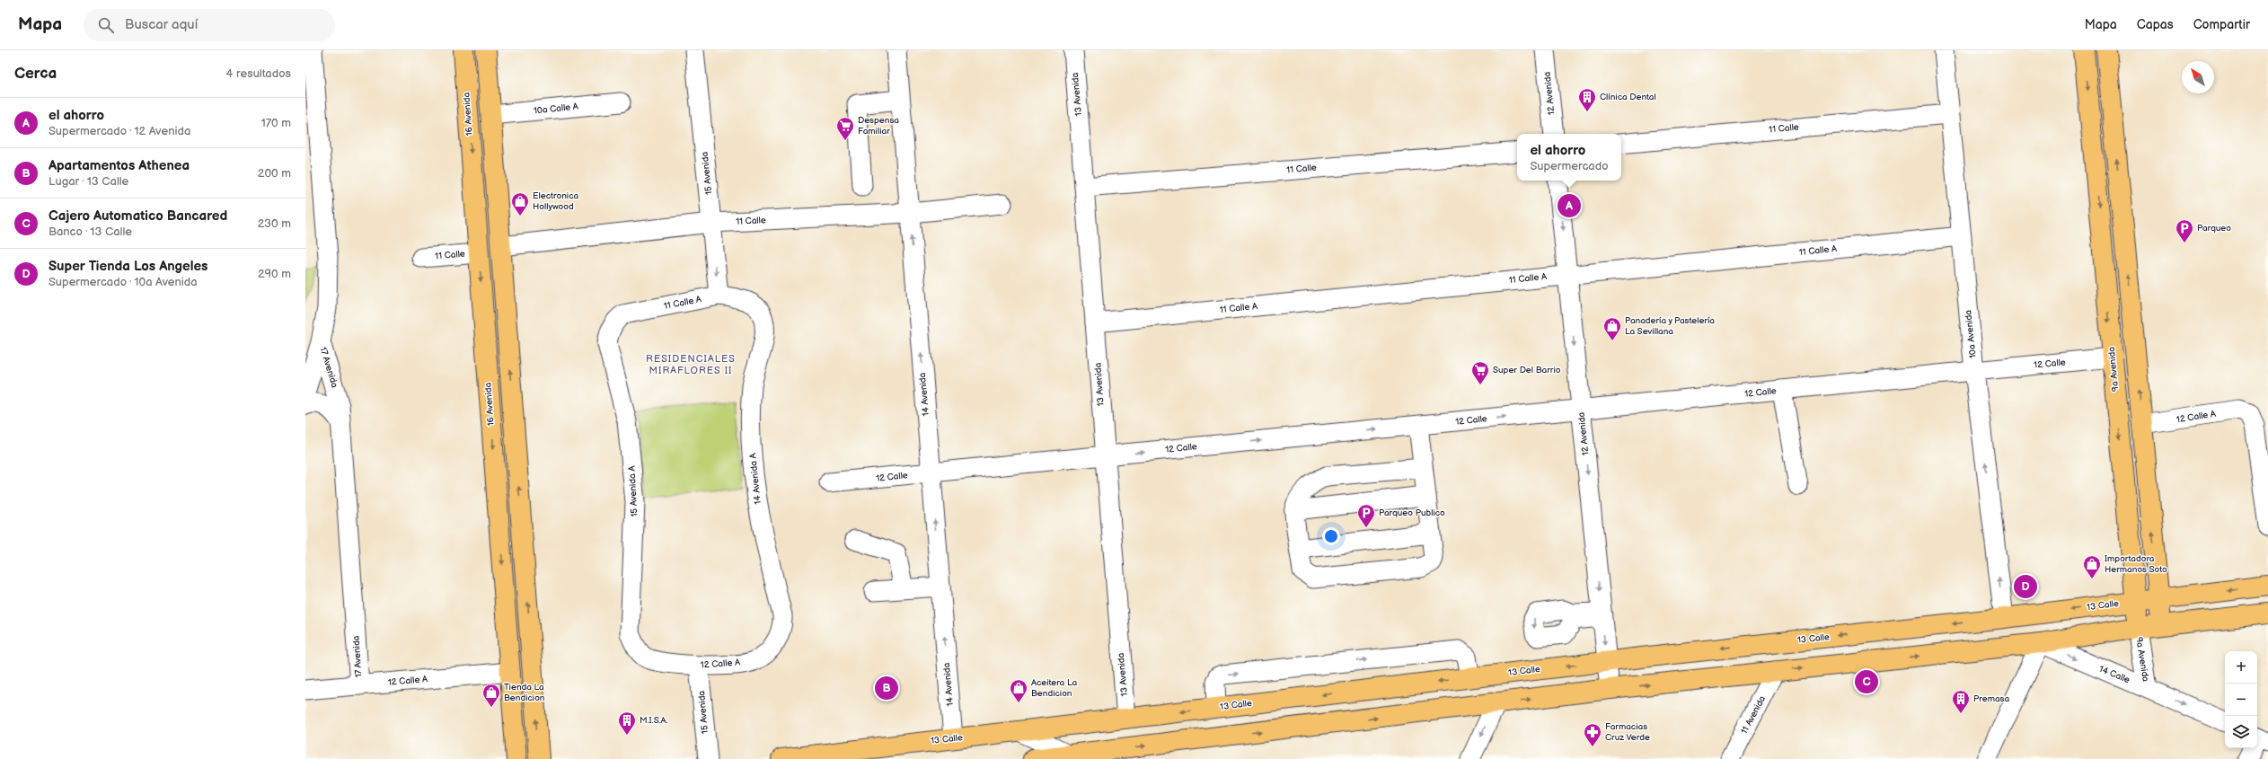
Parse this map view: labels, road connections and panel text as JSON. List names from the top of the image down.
{
  "streets": {
    "main road": ["16 Avenida", "9a Avenida", "13 Calle"],
    "street": [
      "12 Avenida",
      "13 Avenida",
      "10a Calle A",
      "11 Calle",
      "15 Avenida",
      "11 Calle A",
      "10a Avenida",
      "12 Calle",
      "17 Avenida",
      "14 Avenida",
      "12 Calle A",
      "14 Avenida A",
      "15 Avenida A",
      "14 Calle",
      "11 Avenida"
    ]
  },
  "crossings": [
    ["12 Avenida", "11 Calle A"],
    ["12 Avenida", "12 Calle"],
    ["12 Avenida", "13 Calle"],
    ["13 Avenida", "11 Calle"],
    ["13 Avenida", "11 Calle A"],
    ["13 Avenida", "12 Calle"],
    ["13 Avenida", "13 Calle"],
    ["16 Avenida", "11 Calle"],
    ["16 Avenida", "12 Calle A"],
    ["11 Calle", "15 Avenida"],
    ["11 Calle", "10a Avenida"],
    ["11 Calle", "14 Avenida"],
    ["15 Avenida", "11 Calle A"],
    ["15 Avenida", "12 Calle A"],
    ["11 Calle A", "10a Avenida"],
    ["11 Calle A", "14 Avenida A"],
    ["11 Calle A", "15 Avenida A"],
    ["10a Avenida", "12 Calle"],
    ["10a Avenida", "13 Calle"],
    ["12 Calle", "9a Avenida"],
    ["12 Calle", "14 Avenida"],
    ["17 Avenida", "12 Calle A"],
    ["9a Avenida", "13 Calle"],
    ["9a Avenida", "14 Calle"],
    ["14 Avenida", "13 Calle"],
    ["12 Calle A", "14 Avenida A"],
    ["12 Calle A", "15 Avenida A"]
  ],
  "one_way": [
    "12 Avenida",
    "10a Avenida",
    "14 Avenida",
    "14 Calle"
  ],
  "districts": ["RESIDENCIALES MIRAFLORES II"],
  "places": {
    "building": ["Clínica Dental", "Premasa", "M.I.S.A."],
    "supermarket": ["Despensa Familiar", "Super Del Barrio"],
    "shop": [
      "Electronica Hollywood",
      "Panadería y Pastelería La Sevillana",
      "Importadora Hermanos Soto",
      "Aceitera La Bendicion",
      "Tienda La Bendicion"
    ],
    "parking": ["Parqueo", "Parqueo Publico"],
    "pharmacy": ["Farmacias Cruz Verde"]
  },
  "north": "top left",
  "page": {
    "header": "Mapa",
    "search": "Buscar aquí",
    "nav": ["Mapa", "Capas", "Compartir"],
    "heading": ["Cerca", "4 resultados"],
    "list": [
      {
        "mark": "A",
        "name": "el ahorro",
        "note": "Supermercado · 12 Avenida",
        "value": "170 m"
      },
      {
        "mark": "B",
        "name": "Apartamentos Athenea",
        "note": "Lugar · 13 Calle",
        "value": "200 m"
      },
      {
        "mark": "C",
        "name": "Cajero Automatico Bancared",
        "note": "Banco · 13 Calle",
        "value": "230 m"
      },
      {
        "mark": "D",
        "name": "Super Tienda Los Angeles",
        "note": "Supermercado · 10a Avenida",
        "value": "290 m"
      }
    ],
    "popup": ["el ahorro", "Supermercado"],
    "pins": [
      "A",
      "D",
      "C",
      "B"
    ],
    "map_buttons": ["+", "−"]
  }
}
